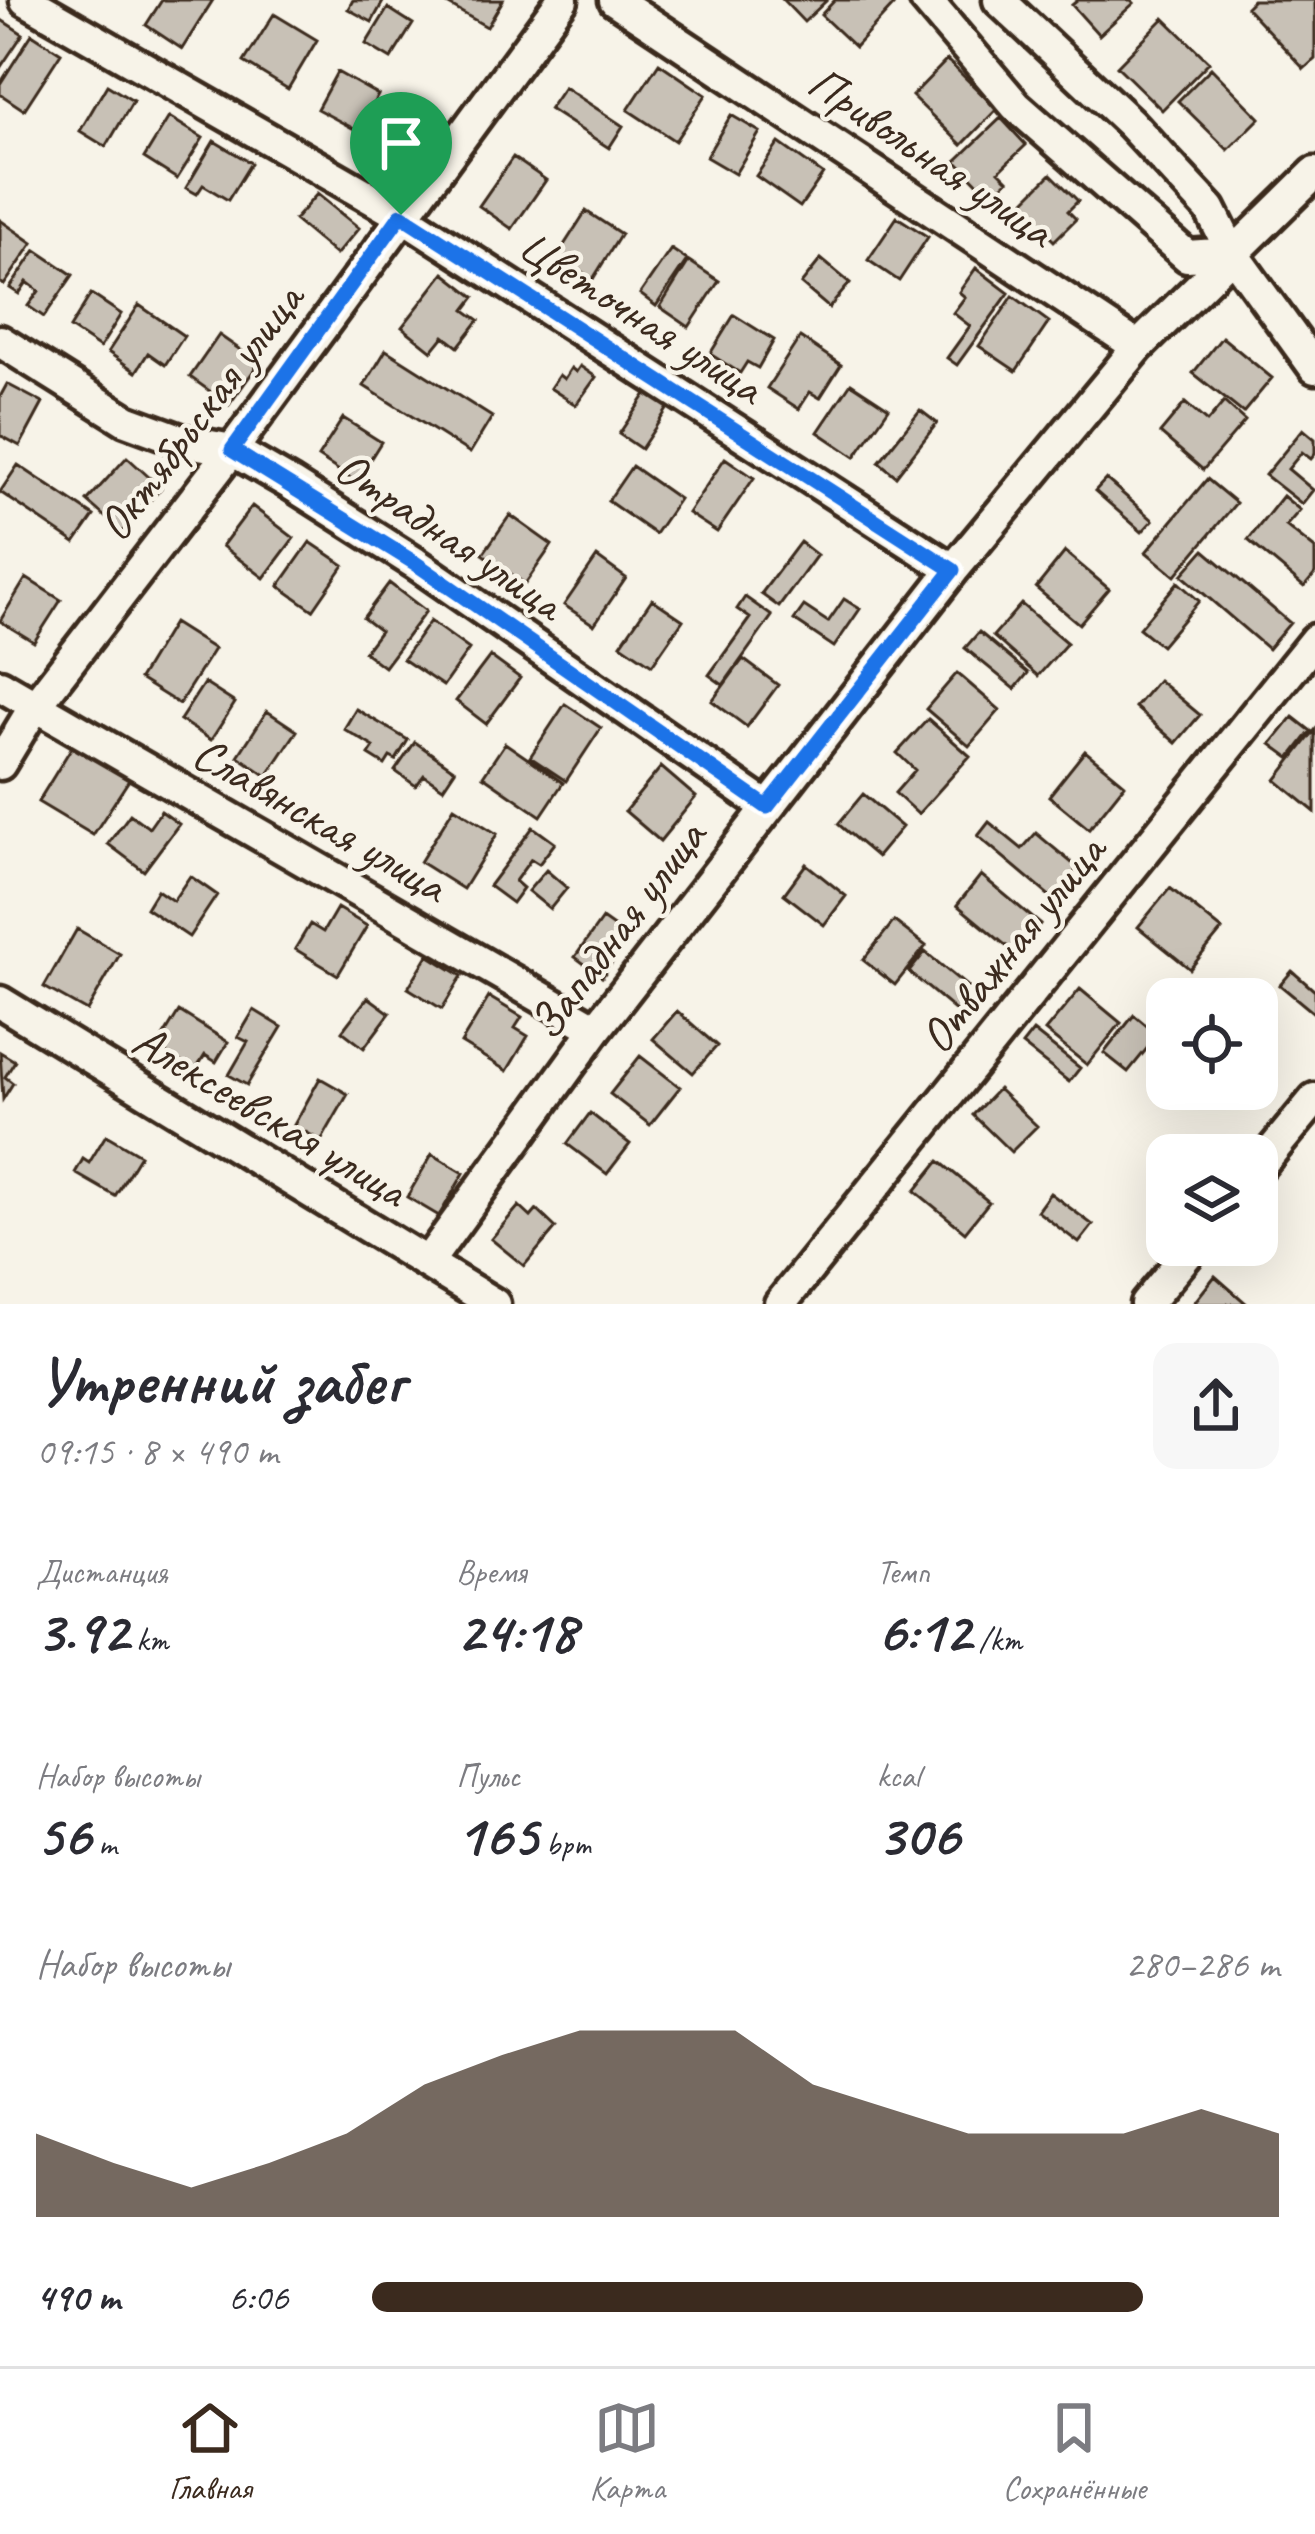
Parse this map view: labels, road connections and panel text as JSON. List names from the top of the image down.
{
  "streets": {
    "street": [
      "Привольная улица",
      "Цветочная улица",
      "Октябрьская улица",
      "Отрадная улица",
      "Славянская улица",
      "Западная улица",
      "Отважная улица",
      "Алексеевская улица"
    ]
  },
  "crossings": [
    ["Привольная улица", "Западная улица"],
    ["Цветочная улица", "Октябрьская улица"],
    ["Цветочная улица", "Западная улица"],
    ["Октябрьская улица", "Отрадная улица"],
    ["Октябрьская улица", "Славянская улица"],
    ["Отрадная улица", "Западная улица"],
    ["Славянская улица", "Западная улица"],
    ["Западная улица", "Алексеевская улица"]
  ],
  "page": {
    "heading": ["Утренний забег", "09:15 · 8 × 490 m"],
    "stats": [
      ["Дистанция", "3.92 km"],
      ["Время", "24:18"],
      ["Темп", "6:12 /km"],
      ["Набор высоты", "56 m"],
      ["Пульс", "165 bpm"],
      ["kcal", "306"]
    ],
    "chart": ["Набор высоты", "280–286 m"],
    "list": [
      {
        "name": "490 m",
        "note": "6:06"
      }
    ],
    "tabs": ["Главная", "Карта", "Сохранённые"]
  }
}
